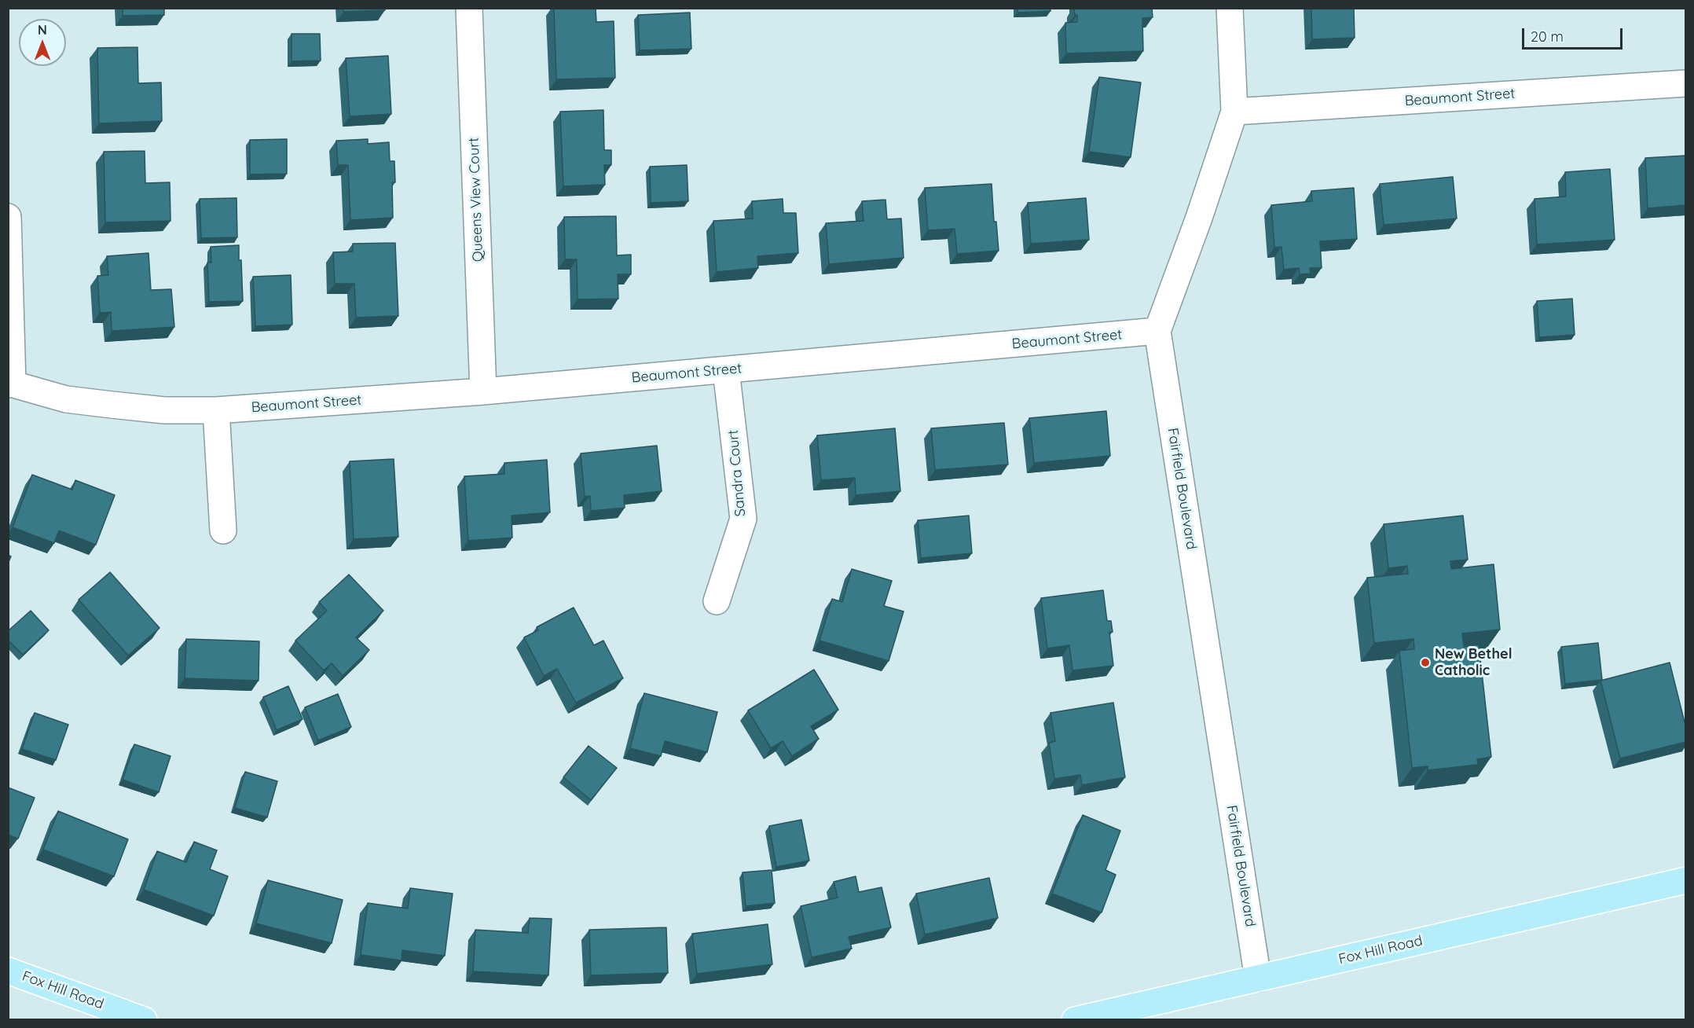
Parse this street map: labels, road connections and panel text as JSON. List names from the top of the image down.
{
  "streets": {
    "main road": ["Fox Hill Road"],
    "street": [
      "Beaumont Street",
      "Queens View Court",
      "Sandra Court",
      "Fairfield Boulevard"
    ]
  },
  "crossings": [
    ["Beaumont Street", "Queens View Court"],
    ["Beaumont Street", "Sandra Court"],
    ["Beaumont Street", "Fairfield Boulevard"],
    ["Fairfield Boulevard", "Fox Hill Road"]
  ],
  "places": ["New Bethel Catholic"],
  "scale_bar": "20 m",
  "north": "top"
}
